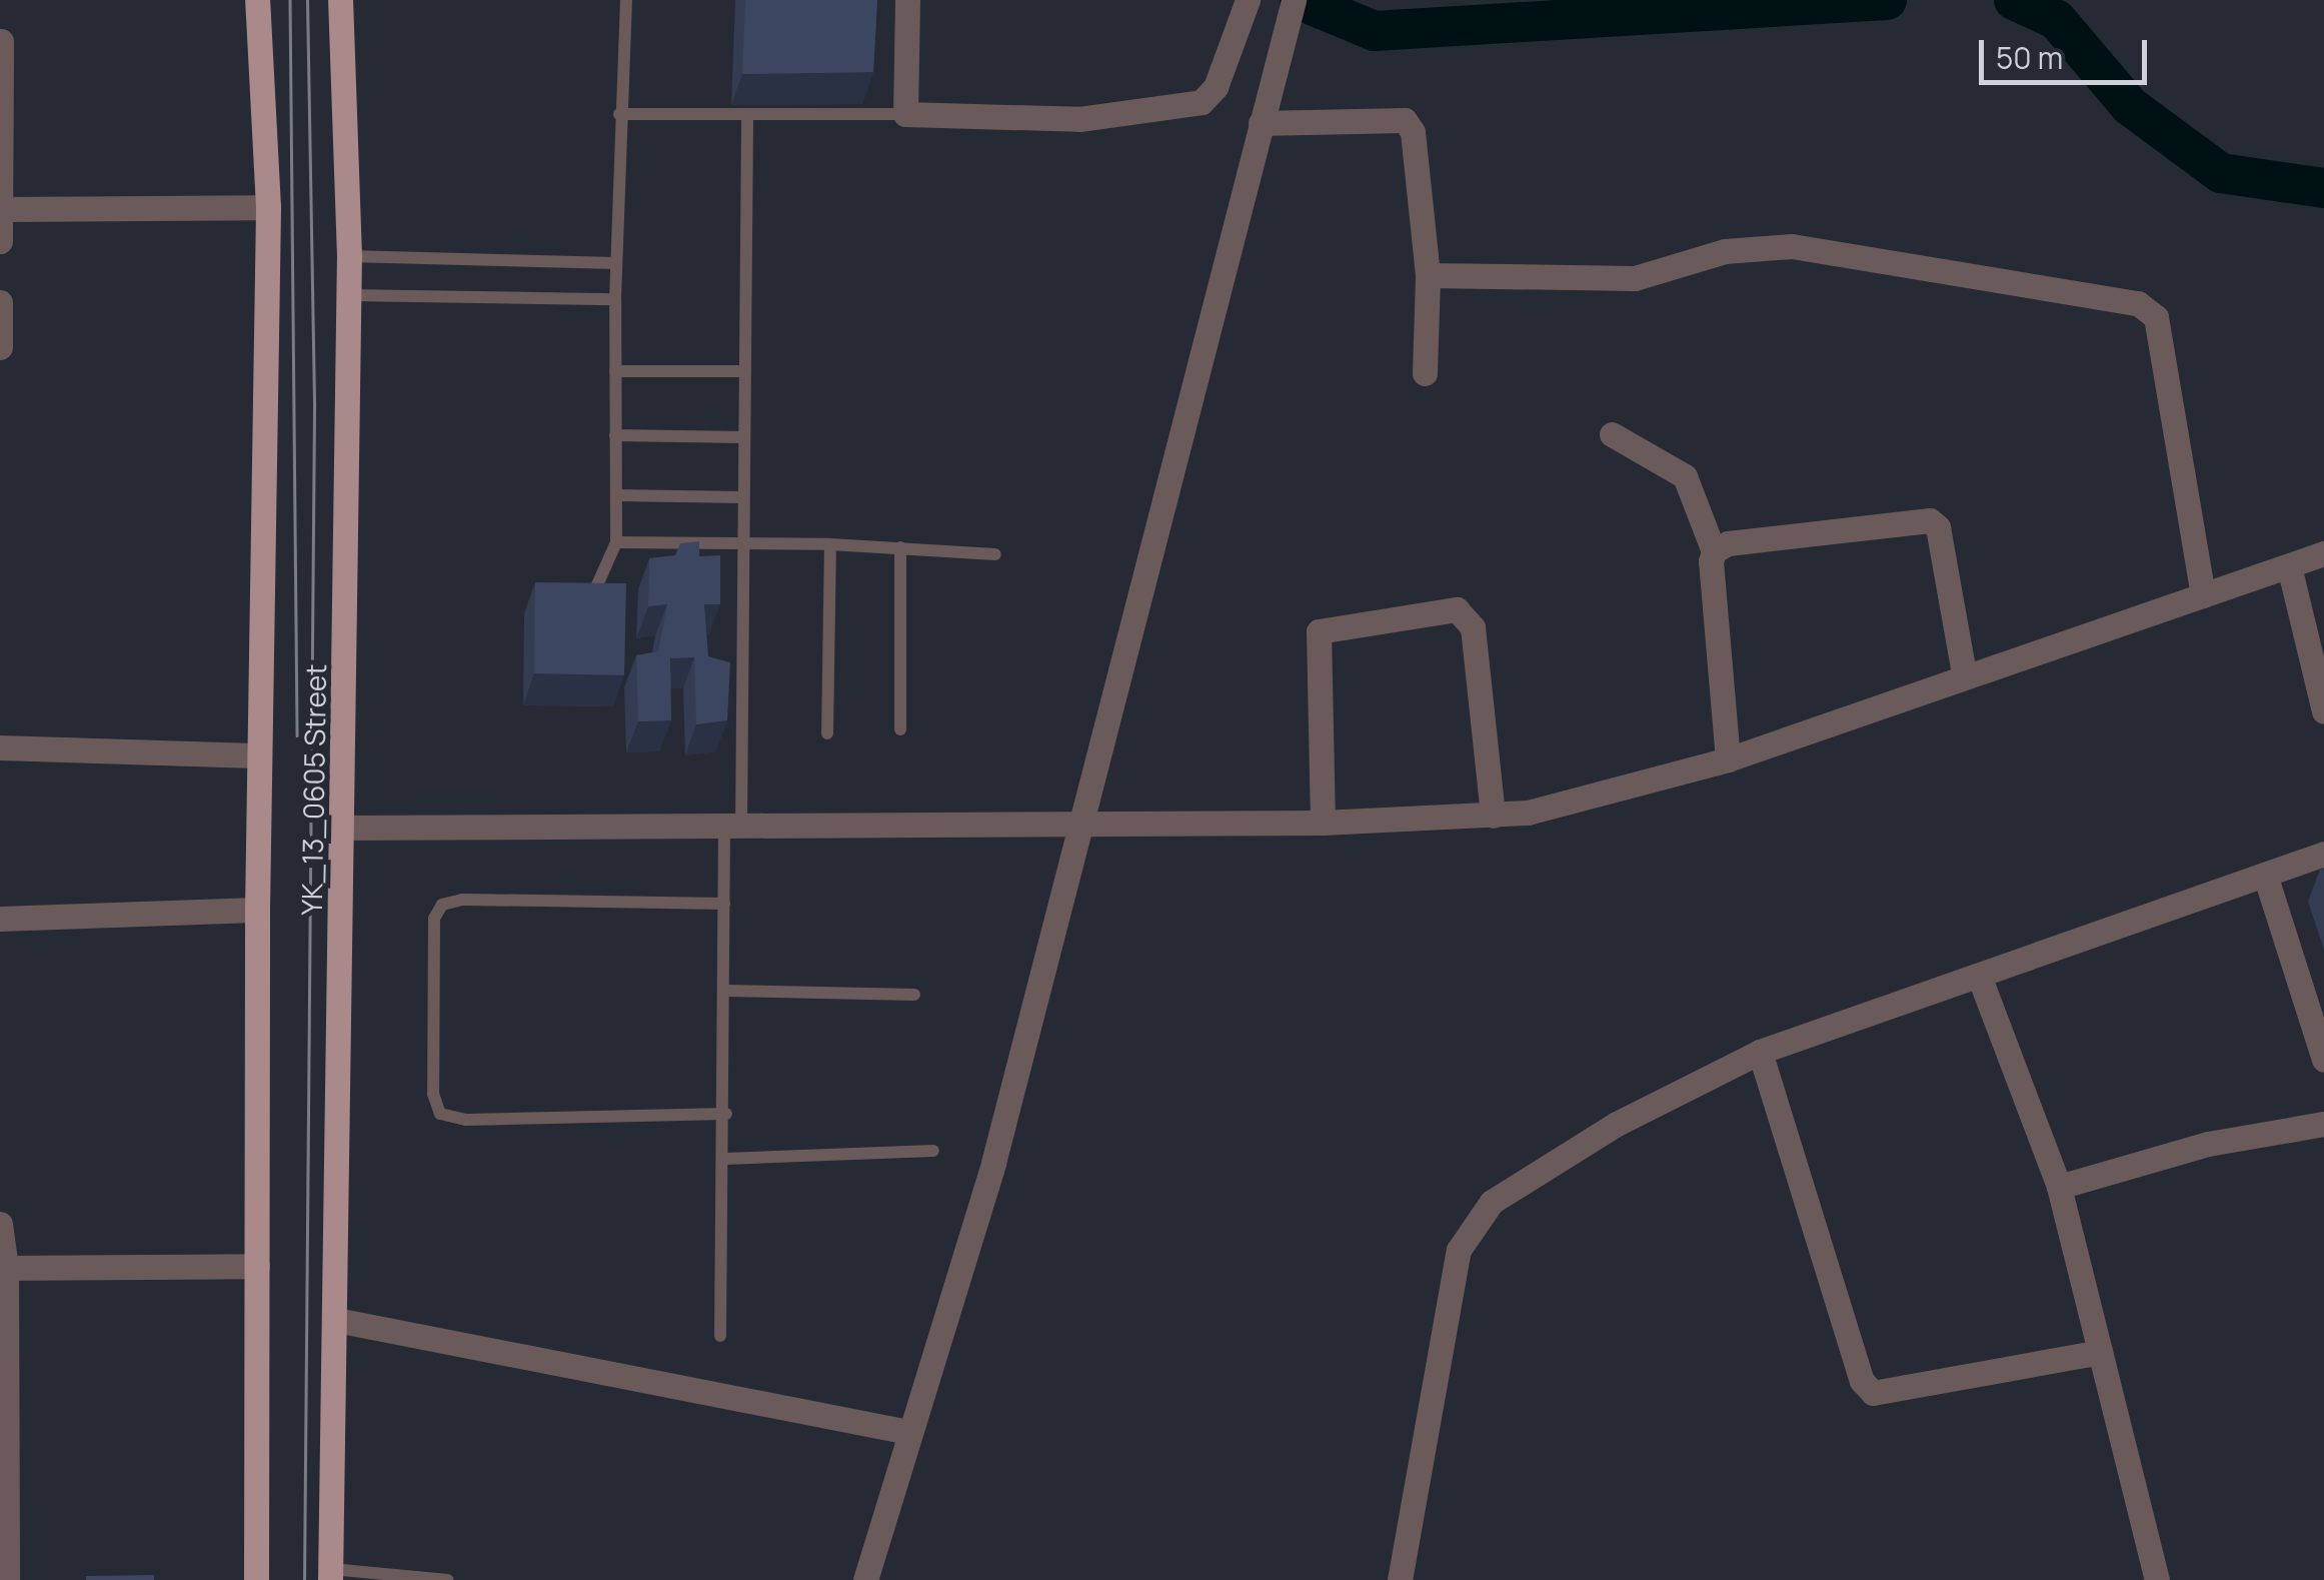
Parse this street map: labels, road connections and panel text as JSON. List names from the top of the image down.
{
  "streets": {
    "main road": ["YK_13_0605 Street"]
  },
  "scale_bar": "50 m"
}
